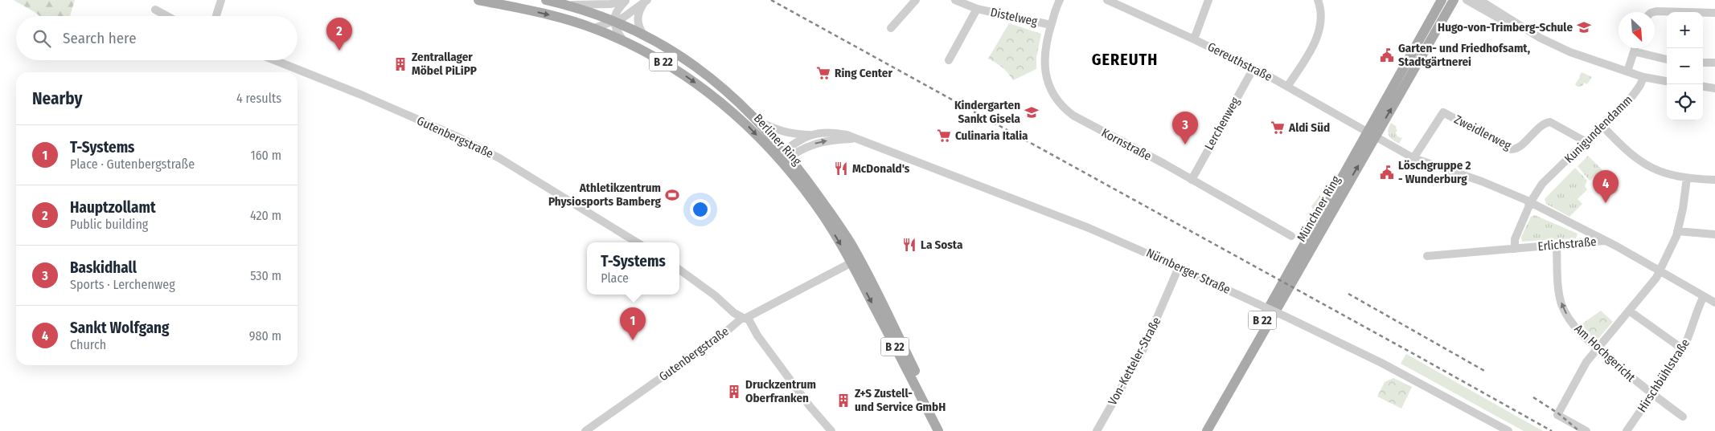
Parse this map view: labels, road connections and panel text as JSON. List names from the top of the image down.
{
  "streets": {
    "main road": ["B 22", "Berliner Ring", "Münchner Ring"],
    "street": [
      "Distelweg",
      "Gereuthstraße",
      "Lerchenweg",
      "Kunigundendamm",
      "Zweidlerweg",
      "Gutenbergstraße",
      "Kornstraße",
      "Erlichstraße",
      "Nürnberger Straße",
      "Am Hochgericht",
      "Von-Ketteler-Straße",
      "Hirschbühlstraße"
    ]
  },
  "crossings": [
    ["Distelweg", "Kornstraße"],
    ["Gereuthstraße", "Lerchenweg"],
    ["Gereuthstraße", "Kunigundendamm"],
    ["Gereuthstraße", "Zweidlerweg"],
    ["Gereuthstraße", "Münchner Ring"],
    ["Gereuthstraße", "Erlichstraße"],
    ["Lerchenweg", "Kornstraße"],
    ["Kunigundendamm", "Zweidlerweg"],
    ["Kunigundendamm", "Erlichstraße"],
    ["Gutenbergstraße", "Berliner Ring"],
    ["Berliner Ring", "Nürnberger Straße"],
    ["Erlichstraße", "Am Hochgericht"],
    ["Erlichstraße", "Hirschbühlstraße"],
    ["Nürnberger Straße", "Von-Ketteler-Straße"],
    ["Am Hochgericht", "Hirschbühlstraße"]
  ],
  "one_way": ["Am Hochgericht"],
  "districts": ["GEREUTH"],
  "places": {
    "school or university": ["Hugo-von-Trimberg-Schule", "Kindergarten Sankt Gisela"],
    "public building": ["Garten- und Friedhofsamt, Stadtgärtnerei", "Löschgruppe 2 - Wunderburg"],
    "building": ["Zentrallager Möbel PiLiPP", "Druckzentrum Oberfranken", "Z+S Zustell- und Service GmbH"],
    "supermarket": ["Ring Center", "Aldi Süd", "Culinaria Italia"],
    "restaurant": ["McDonald's", "La Sosta"],
    "sports": ["Athletikzentrum Physiosports Bamberg"]
  },
  "north": "bottom right",
  "page": {
    "map_buttons": ["+", "−"],
    "search": "Search here",
    "pins": [
      "2",
      "3",
      "4",
      "1"
    ],
    "heading": ["Nearby", "4 results"],
    "list": [
      {
        "mark": "1",
        "name": "T-Systems",
        "note": "Place · Gutenbergstraße",
        "value": "160 m"
      },
      {
        "mark": "2",
        "name": "Hauptzollamt",
        "note": "Public building",
        "value": "420 m"
      },
      {
        "mark": "3",
        "name": "Baskidhall",
        "note": "Sports · Lerchenweg",
        "value": "530 m"
      },
      {
        "mark": "4",
        "name": "Sankt Wolfgang",
        "note": "Church",
        "value": "980 m"
      }
    ],
    "popup": ["T-Systems", "Place"]
  }
}
